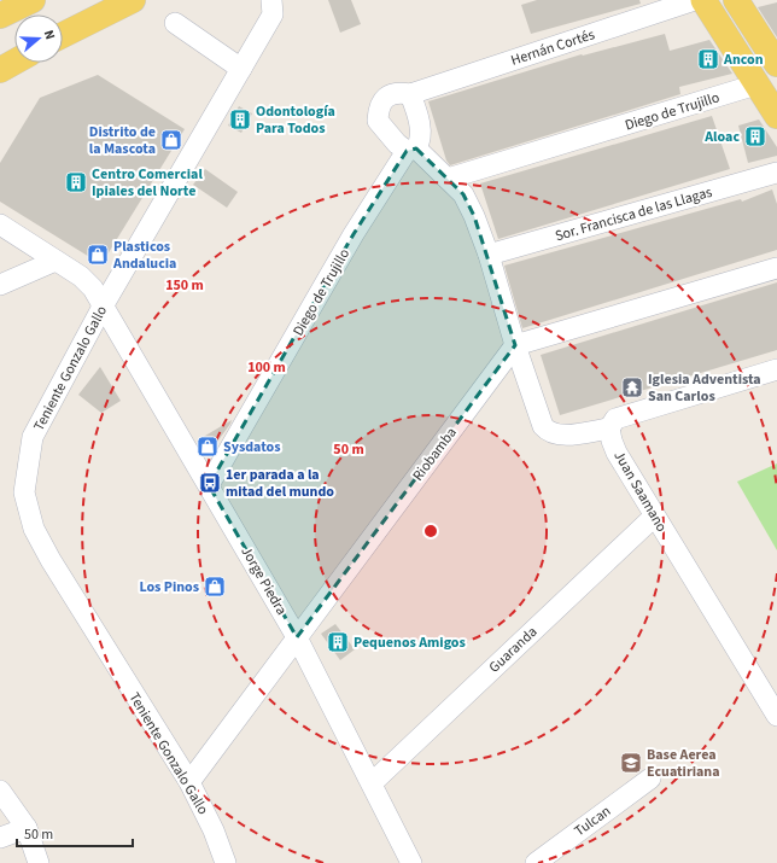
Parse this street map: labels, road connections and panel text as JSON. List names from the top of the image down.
{
  "streets": {
    "street": [
      "Hernán Cortés",
      "Diego de Trujillo",
      "Sor. Francisca de las Llagas",
      "Teniente Gonzalo Gallo",
      "Riobamba",
      "Juan Saamano",
      "Jorge Piedra",
      "Guaranda",
      "Tulcan"
    ]
  },
  "crossings": [
    ["Hernán Cortés", "Diego de Trujillo"],
    ["Diego de Trujillo", "Jorge Piedra"],
    ["Teniente Gonzalo Gallo", "Riobamba"],
    ["Teniente Gonzalo Gallo", "Jorge Piedra"],
    ["Riobamba", "Jorge Piedra"],
    ["Juan Saamano", "Guaranda"],
    ["Jorge Piedra", "Guaranda"]
  ],
  "places": {
    "building": [
      "Ancon",
      "Odontología Para Todos",
      "Aloac",
      "Centro Comercial Ipiales del Norte",
      "Pequenos Amigos"
    ],
    "shop": [
      "Distrito de la Mascota",
      "Plasticos Andalucia",
      "Sysdatos",
      "Los Pinos"
    ],
    "temple": ["Iglesia Adventista San Carlos"],
    "bus stop": ["1er parada a la mitad del mundo"],
    "school or university": ["Base Aerea Ecuatiriana"]
  },
  "scale_bar": "50 m",
  "north": "right",
  "rings": ["150 m", "100 m", "50 m"]
}
